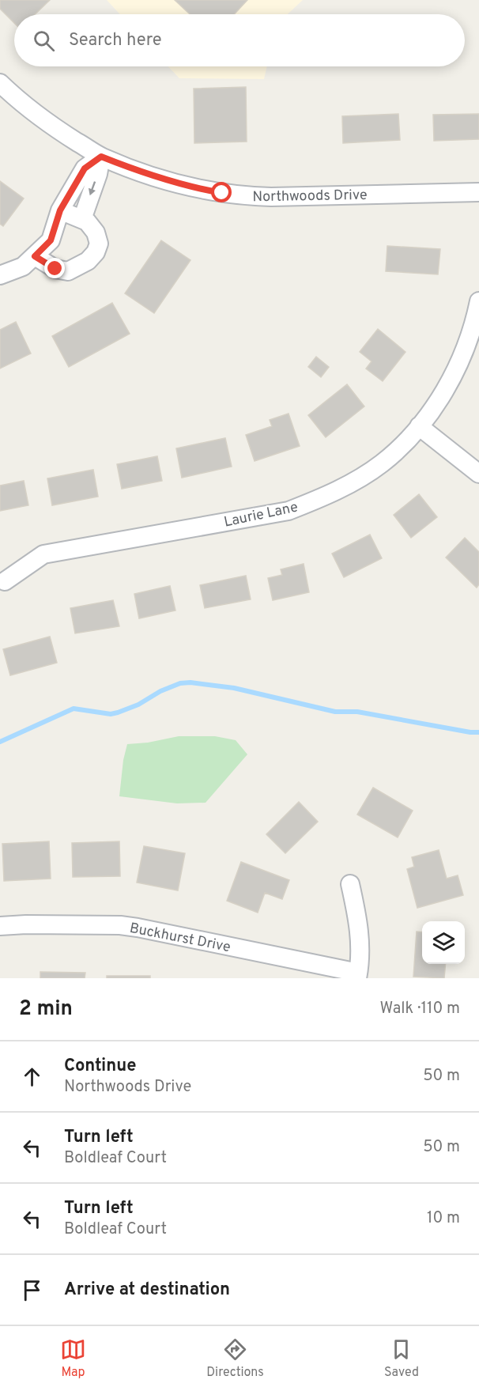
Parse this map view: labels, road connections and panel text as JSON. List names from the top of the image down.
{
  "streets": {
    "street": ["Northwoods Drive", "Laurie Lane", "Buckhurst Drive"]
  },
  "page": {
    "search": "Search here",
    "heading": ["2 min", "Walk · 110 m"],
    "list": [
      ["Continue", "Northwoods Drive", "50 m"],
      ["Turn left", "Boldleaf Court", "50 m"],
      ["Turn left", "Boldleaf Court", "10 m"],
      "Arrive at destination"
    ],
    "nav": ["Map", "Directions", "Saved"]
  }
}
